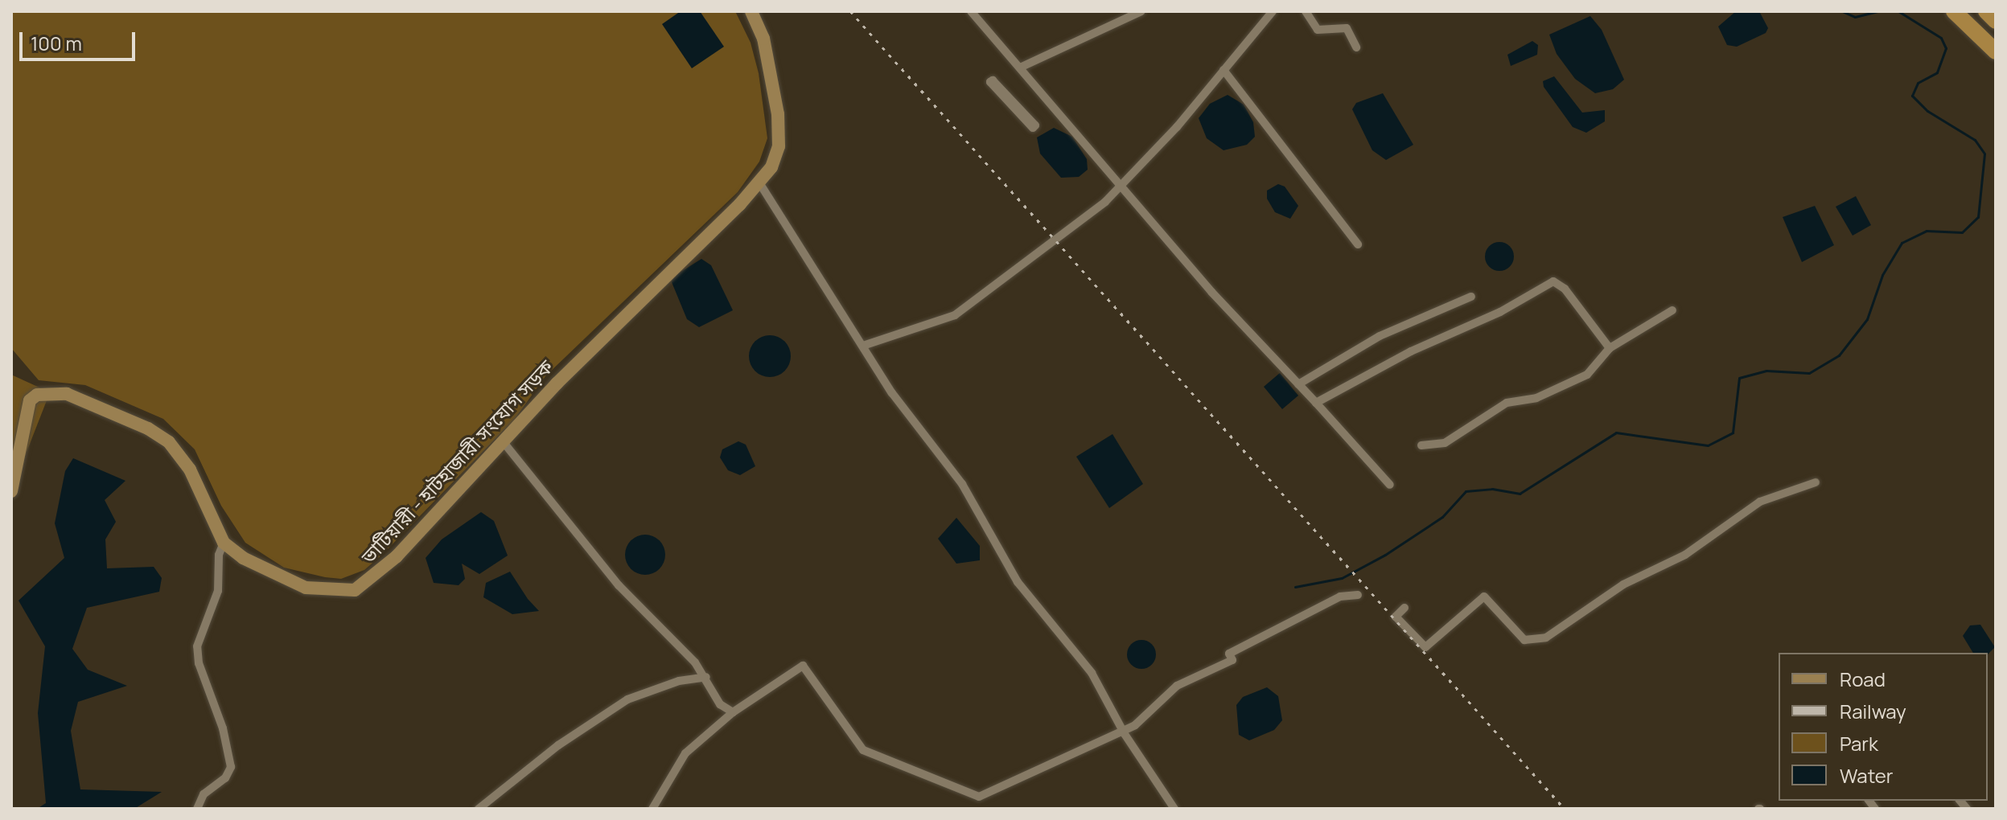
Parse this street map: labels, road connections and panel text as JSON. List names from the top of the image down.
{
  "streets": {
    "main road": ["ভাটিয়ারী - হাটহাজারী সংযোগ সড়ক"]
  },
  "legend": [
    "Road",
    "Railway",
    "Park",
    "Water"
  ],
  "scale_bar": "100 m"
}
